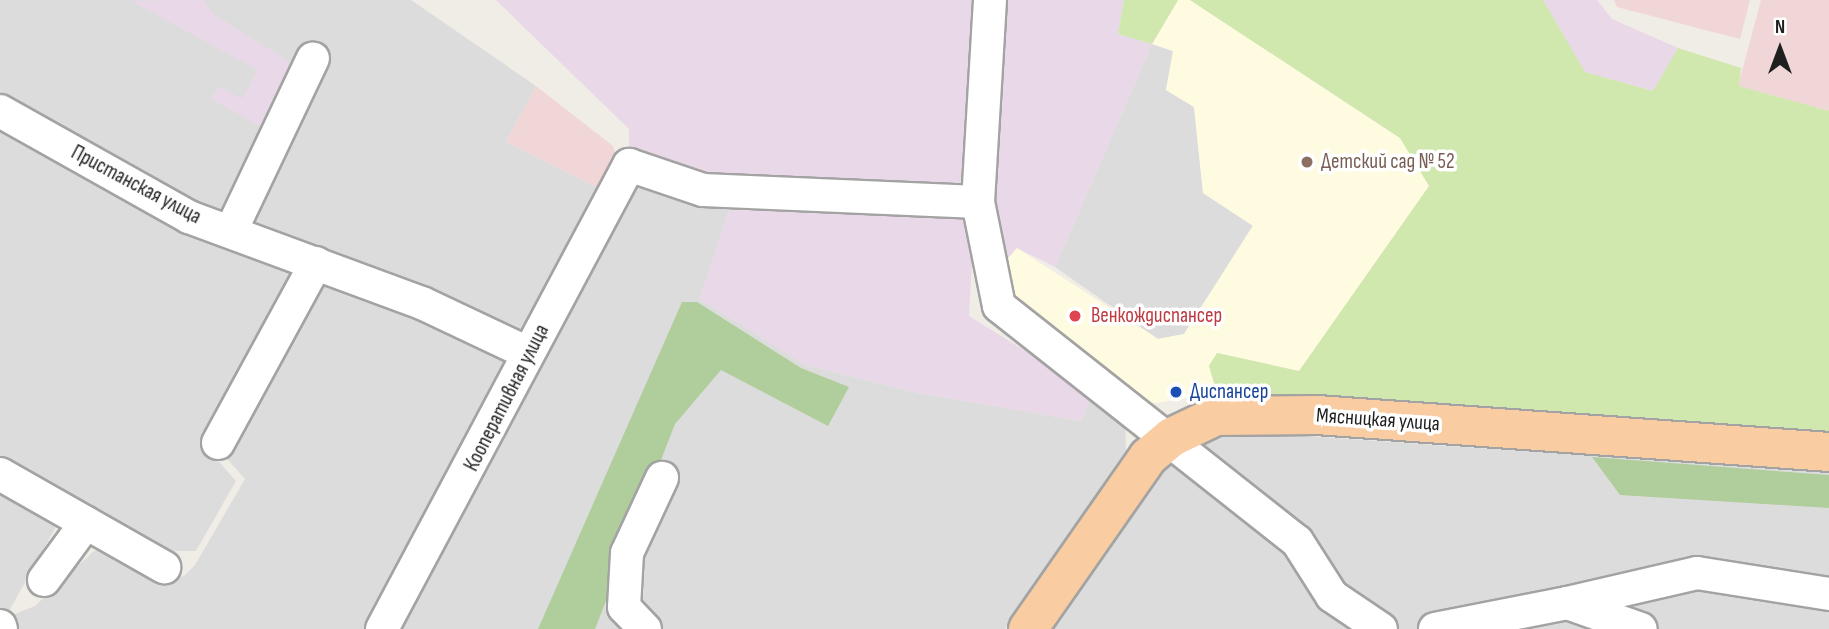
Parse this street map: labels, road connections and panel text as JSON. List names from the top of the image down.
{
  "streets": {
    "main road": ["Мясницкая улица"],
    "street": ["Пристанская улица", "Кооперативная улица"]
  },
  "crossings": [
    ["Пристанская улица", "Кооперативная улица"]
  ],
  "places": ["Детский сад № 52", "Венкождиспансер", "Диспансер"],
  "north": "top"
}
